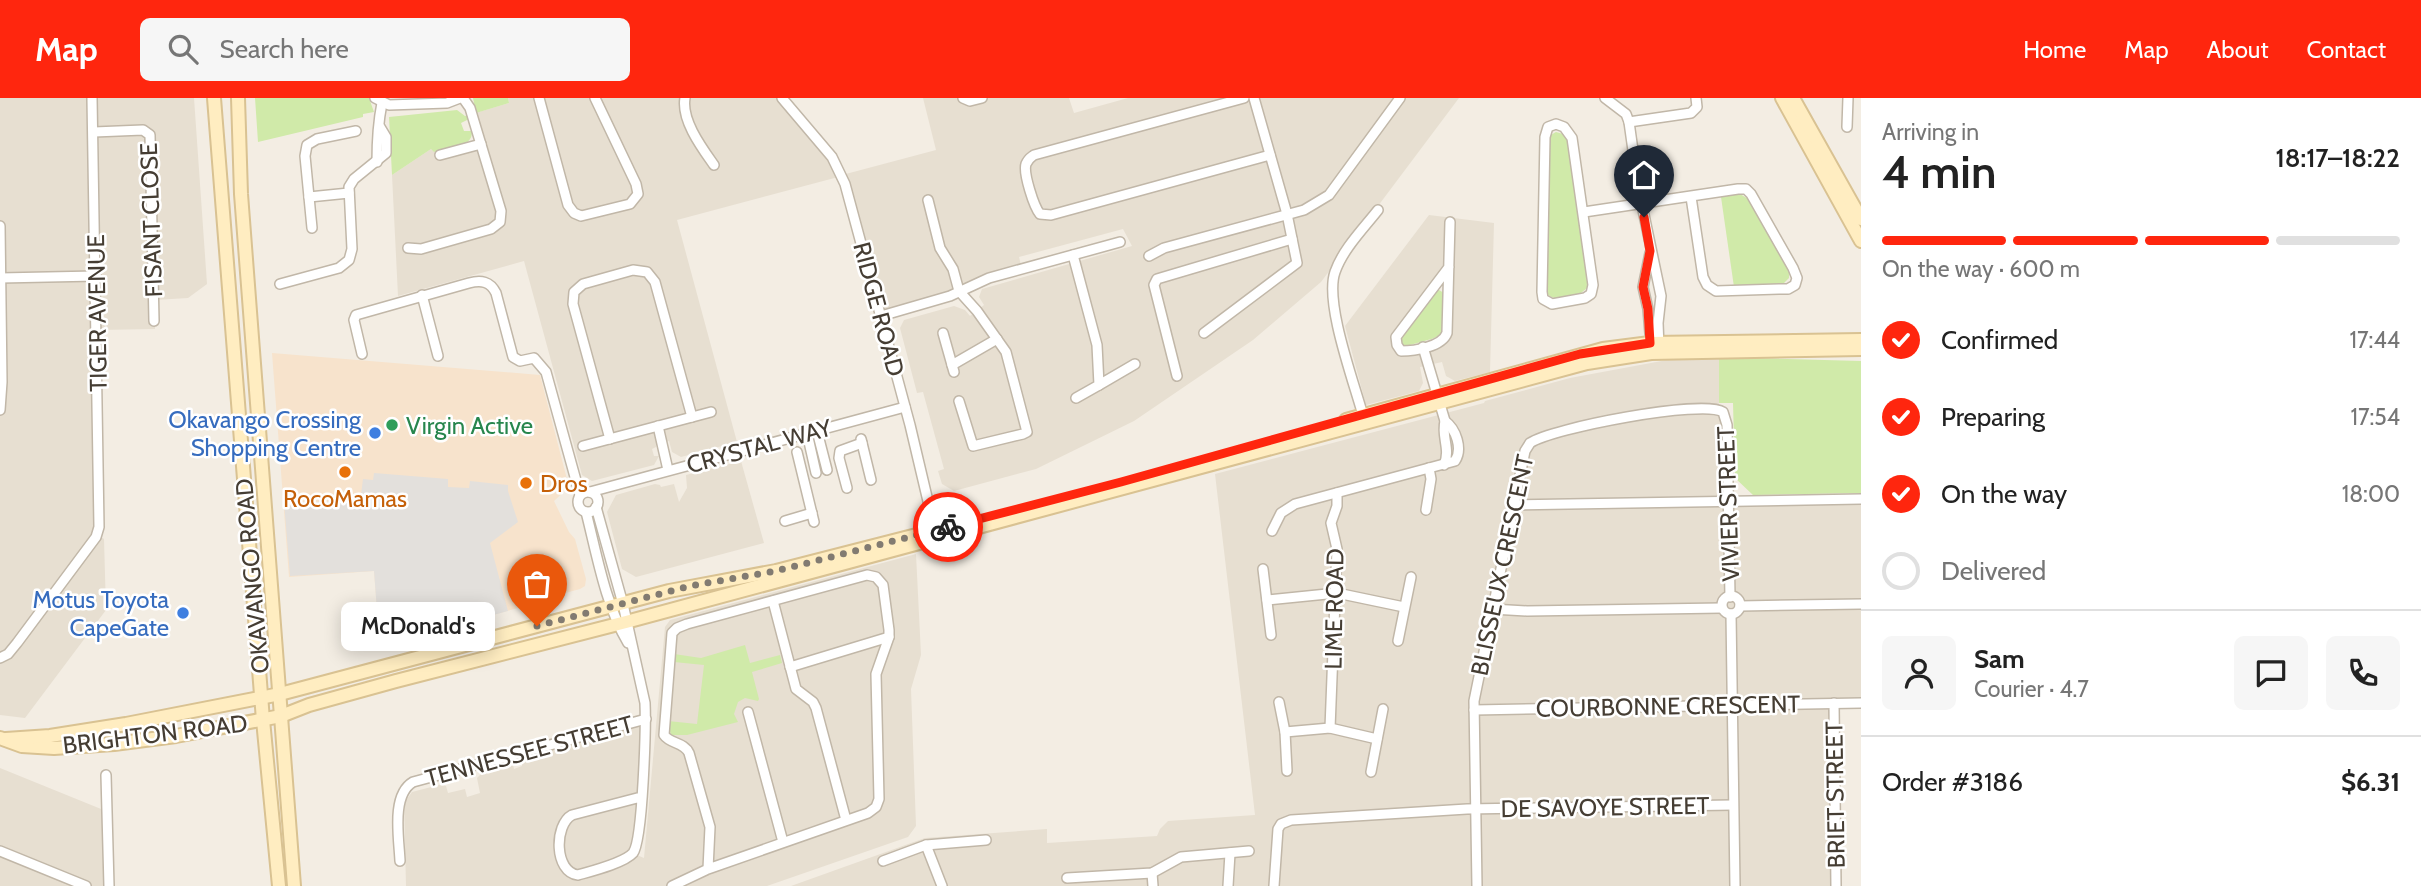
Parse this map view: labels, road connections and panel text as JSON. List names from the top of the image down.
{
  "streets": {
    "main road": ["OKAVANGO ROAD", "BRIGHTON ROAD"],
    "street": [
      "FISANT CLOSE",
      "RIDGE ROAD",
      "TIGER AVENUE",
      "CRYSTAL WAY",
      "VIVIER STREET",
      "BLISSEUX CRESCENT",
      "LIME ROAD",
      "COURBONNE CRESCENT",
      "TENNESSEE STREET",
      "BRIET STREET",
      "DE SAVOYE STREET"
    ]
  },
  "crossings": [
    ["FISANT CLOSE", "TIGER AVENUE"],
    ["RIDGE ROAD", "CRYSTAL WAY"],
    ["RIDGE ROAD", "BRIGHTON ROAD"],
    ["VIVIER STREET", "BLISSEUX CRESCENT"],
    ["VIVIER STREET", "COURBONNE CRESCENT"],
    ["VIVIER STREET", "DE SAVOYE STREET"],
    ["BLISSEUX CRESCENT", "COURBONNE CRESCENT"],
    ["BLISSEUX CRESCENT", "DE SAVOYE STREET"],
    ["OKAVANGO ROAD", "BRIGHTON ROAD"],
    ["COURBONNE CRESCENT", "BRIET STREET"]
  ],
  "places": [
    "Virgin Active",
    "Okavango Crossing Shopping Centre",
    "RocoMamas",
    "Dros",
    "Motus Toyota CapeGate",
    "McDonald's"
  ],
  "page": {
    "header": "Map",
    "search": "Search here",
    "nav": [
      "Home",
      "Map",
      "About",
      "Contact"
    ],
    "heading": ["4 min", "Arriving in", "18:17–18:22"],
    "panel": [
      "Sam",
      "Courier · 4.7",
      "Order #3186",
      "$6.31"
    ],
    "bar": "On the way · 600 m",
    "list": [
      ["Confirmed", "17:44"],
      ["Preparing", "17:54"],
      ["On the way", "18:00"],
      "Delivered"
    ],
    "bubble": "McDonald's"
  }
}
